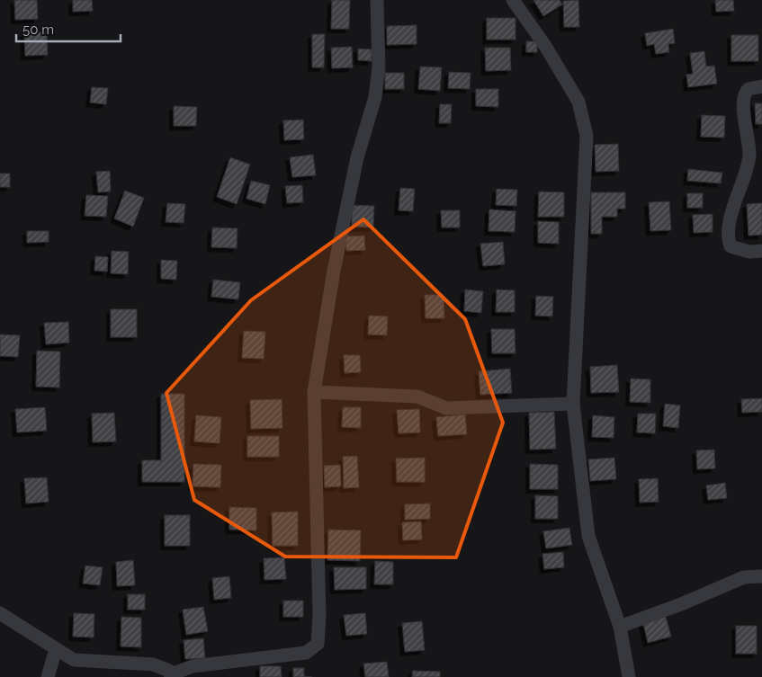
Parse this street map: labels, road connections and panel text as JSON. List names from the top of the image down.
{
  "scale_bar": "50 m"
}
